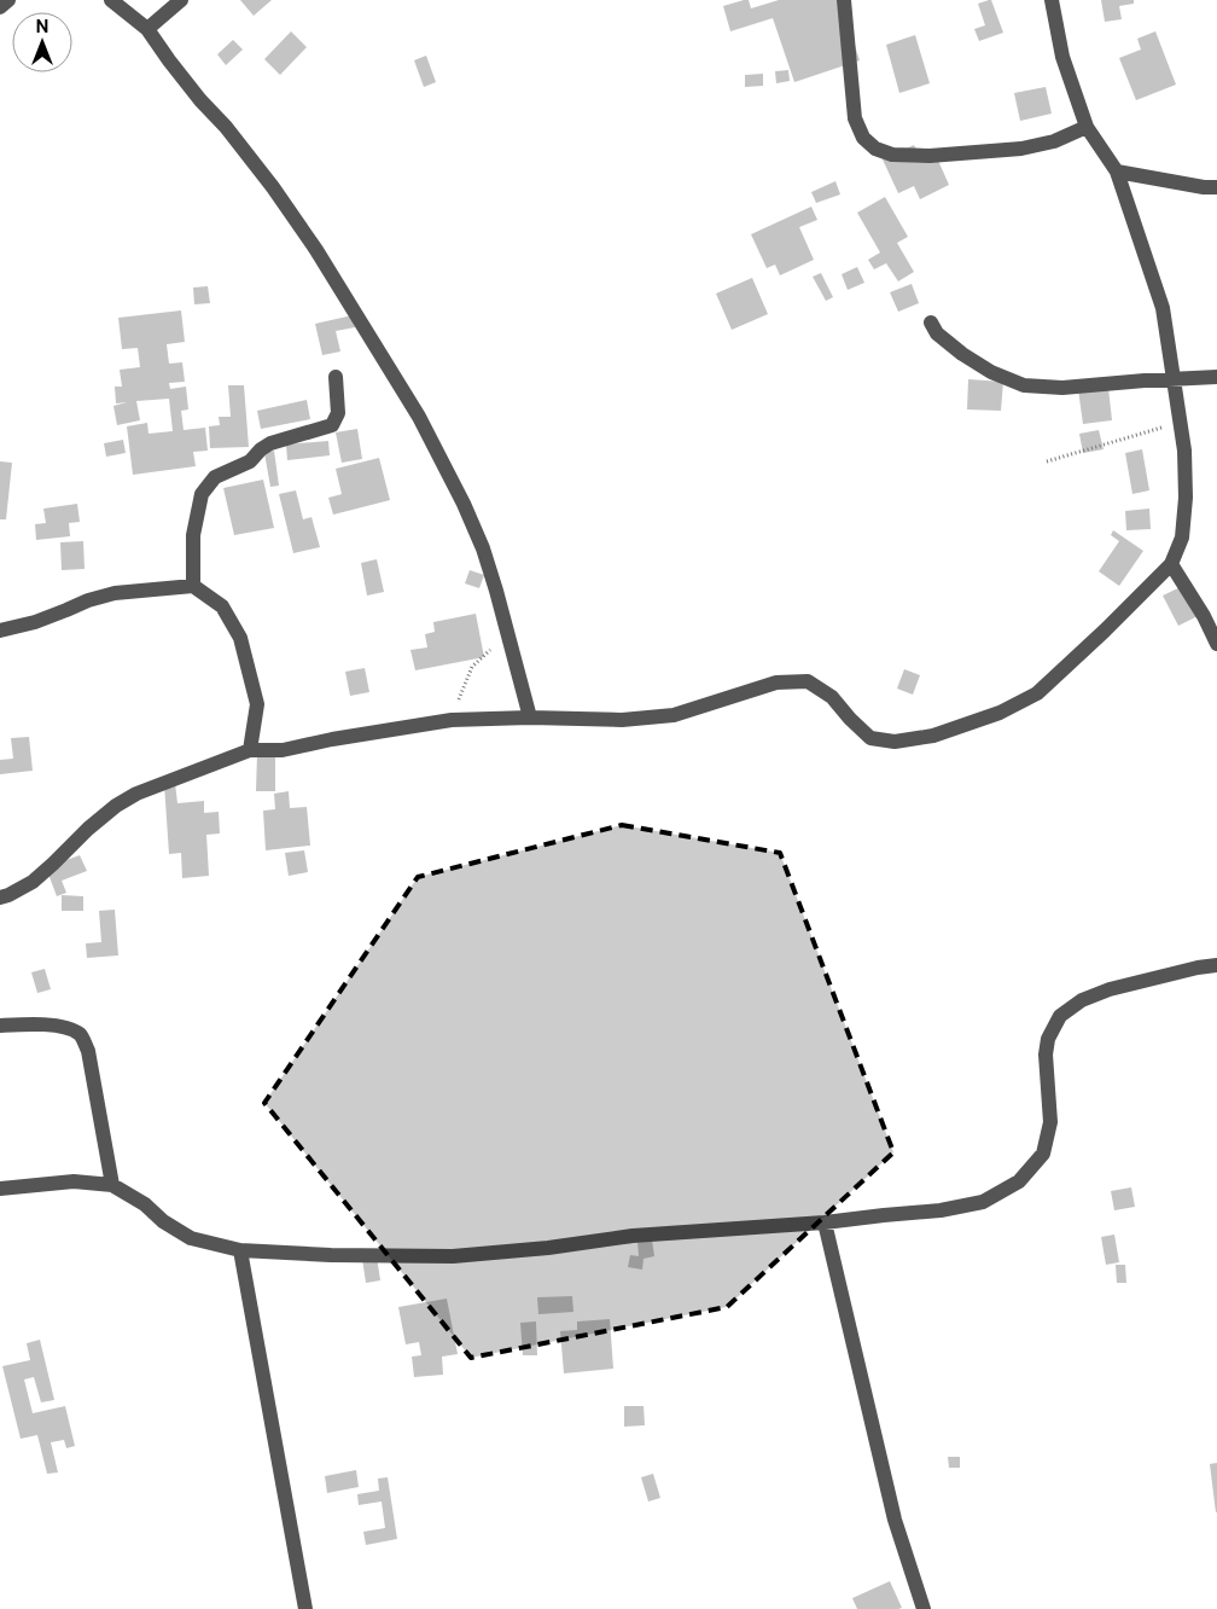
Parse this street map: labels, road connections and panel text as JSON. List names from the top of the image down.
{
  "north": "top"
}
